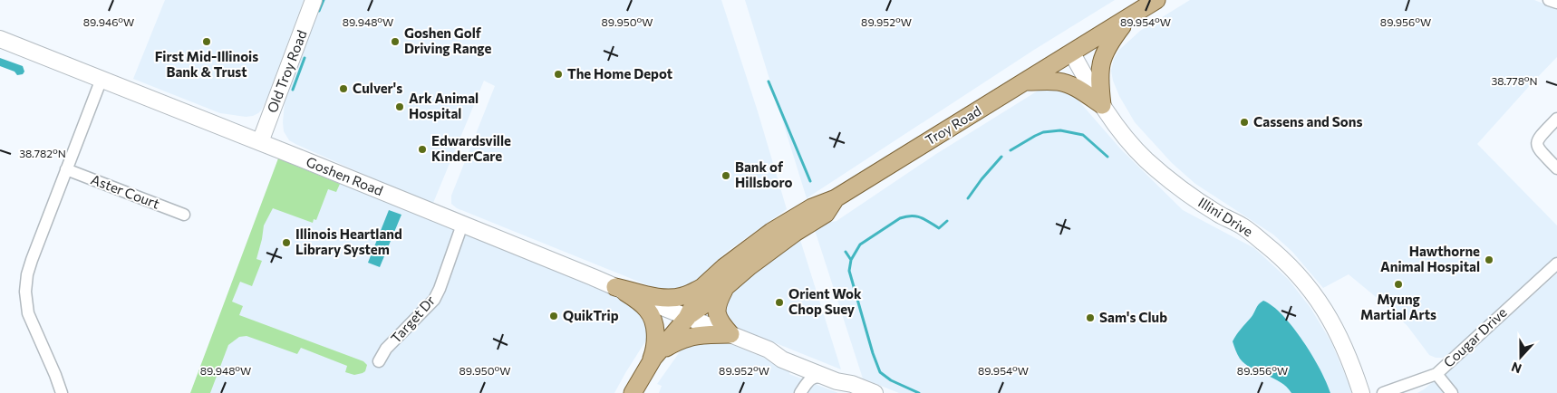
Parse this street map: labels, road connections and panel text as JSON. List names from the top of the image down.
{
  "streets": {
    "main road": ["Troy Road"],
    "street": [
      "Old Troy Road",
      "Goshen Road",
      "Aster Court",
      "Illini Drive",
      "Target Dr",
      "Cougar Drive"
    ]
  },
  "crossings": [
    ["Old Troy Road", "Goshen Road"],
    ["Troy Road", "Goshen Road"],
    ["Troy Road", "Illini Drive"],
    ["Goshen Road", "Target Dr"]
  ],
  "places": [
    "First Mid-Illinois Bank & Trust",
    "Goshen Golf Driving Range",
    "The Home Depot",
    "Culver's",
    "Ark Animal Hospital",
    "Cassens and Sons",
    "Edwardsville KinderCare",
    "Bank of Hillsboro",
    "Illinois Heartland Library System",
    "Hawthorne Animal Hospital",
    "Myung Martial Arts",
    "Orient Wok Chop Suey",
    "QuikTrip",
    "Sam's Club"
  ],
  "north": "bottom",
  "coordinates": [
    "89.948°W",
    "89.952°W",
    "89.954°W",
    "89.956°W",
    "89.946°W",
    "89.950°W",
    "38.778°N",
    "38.782°N"
  ]
}
